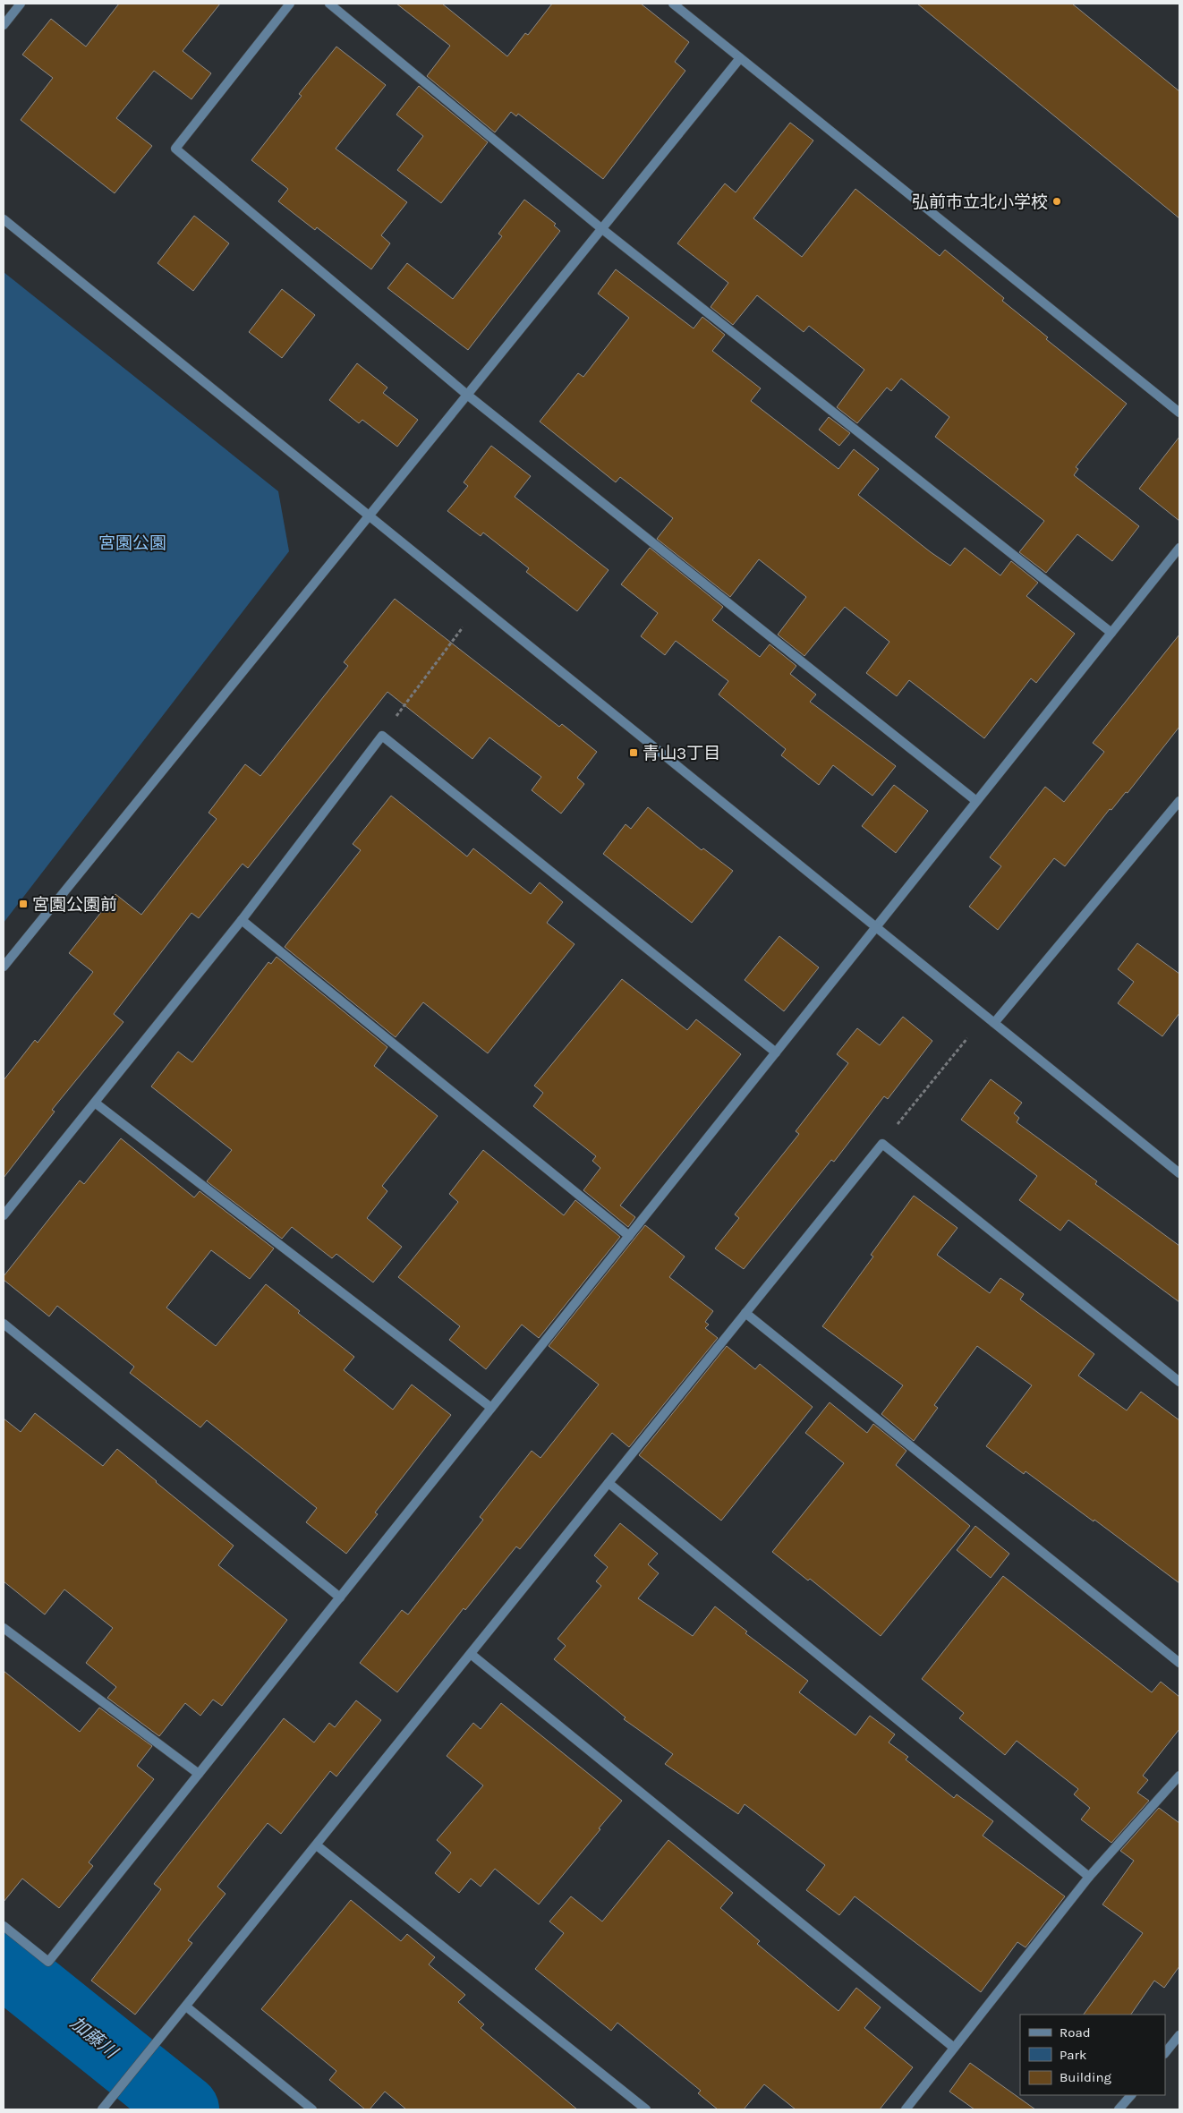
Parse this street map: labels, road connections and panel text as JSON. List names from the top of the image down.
{
  "water": ["加藤川"],
  "parks": ["宮園公園"],
  "places": {
    "other": ["弘前市立北小学校"],
    "transit": ["青山3丁目", "宮園公園前"]
  },
  "legend": ["Road", "Park", "Building"]
}
